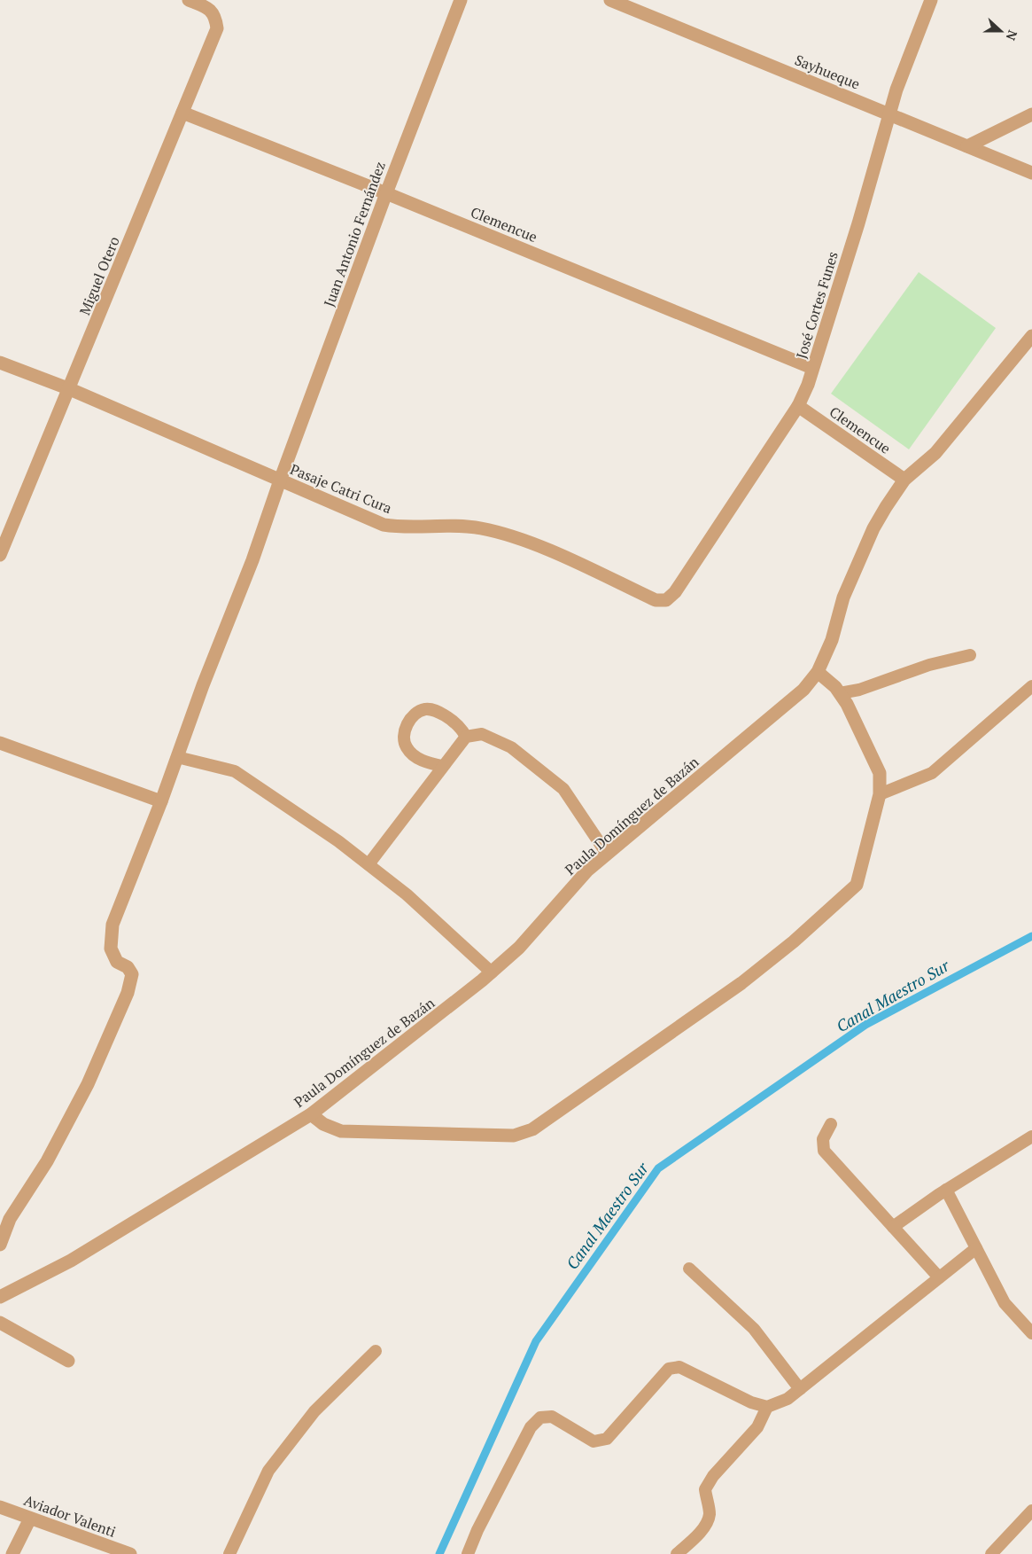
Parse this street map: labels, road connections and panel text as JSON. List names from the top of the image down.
{
  "streets": {
    "street": [
      "Sayhueque",
      "Clemencue",
      "Juan Antonio Fernández",
      "Miguel Otero",
      "José Cortes Funes",
      "Pasaje Catri Cura",
      "Paula Domínguez de Bazán",
      "Aviador Valenti"
    ]
  },
  "crossings": [
    ["Sayhueque", "José Cortes Funes"],
    ["Clemencue", "Juan Antonio Fernández"],
    ["Clemencue", "Miguel Otero"],
    ["Clemencue", "José Cortes Funes"],
    ["Clemencue", "Paula Domínguez de Bazán"],
    ["Juan Antonio Fernández", "Pasaje Catri Cura"],
    ["Miguel Otero", "Pasaje Catri Cura"],
    ["José Cortes Funes", "Pasaje Catri Cura"]
  ],
  "water": ["Canal Maestro Sur"],
  "north": "right"
}
